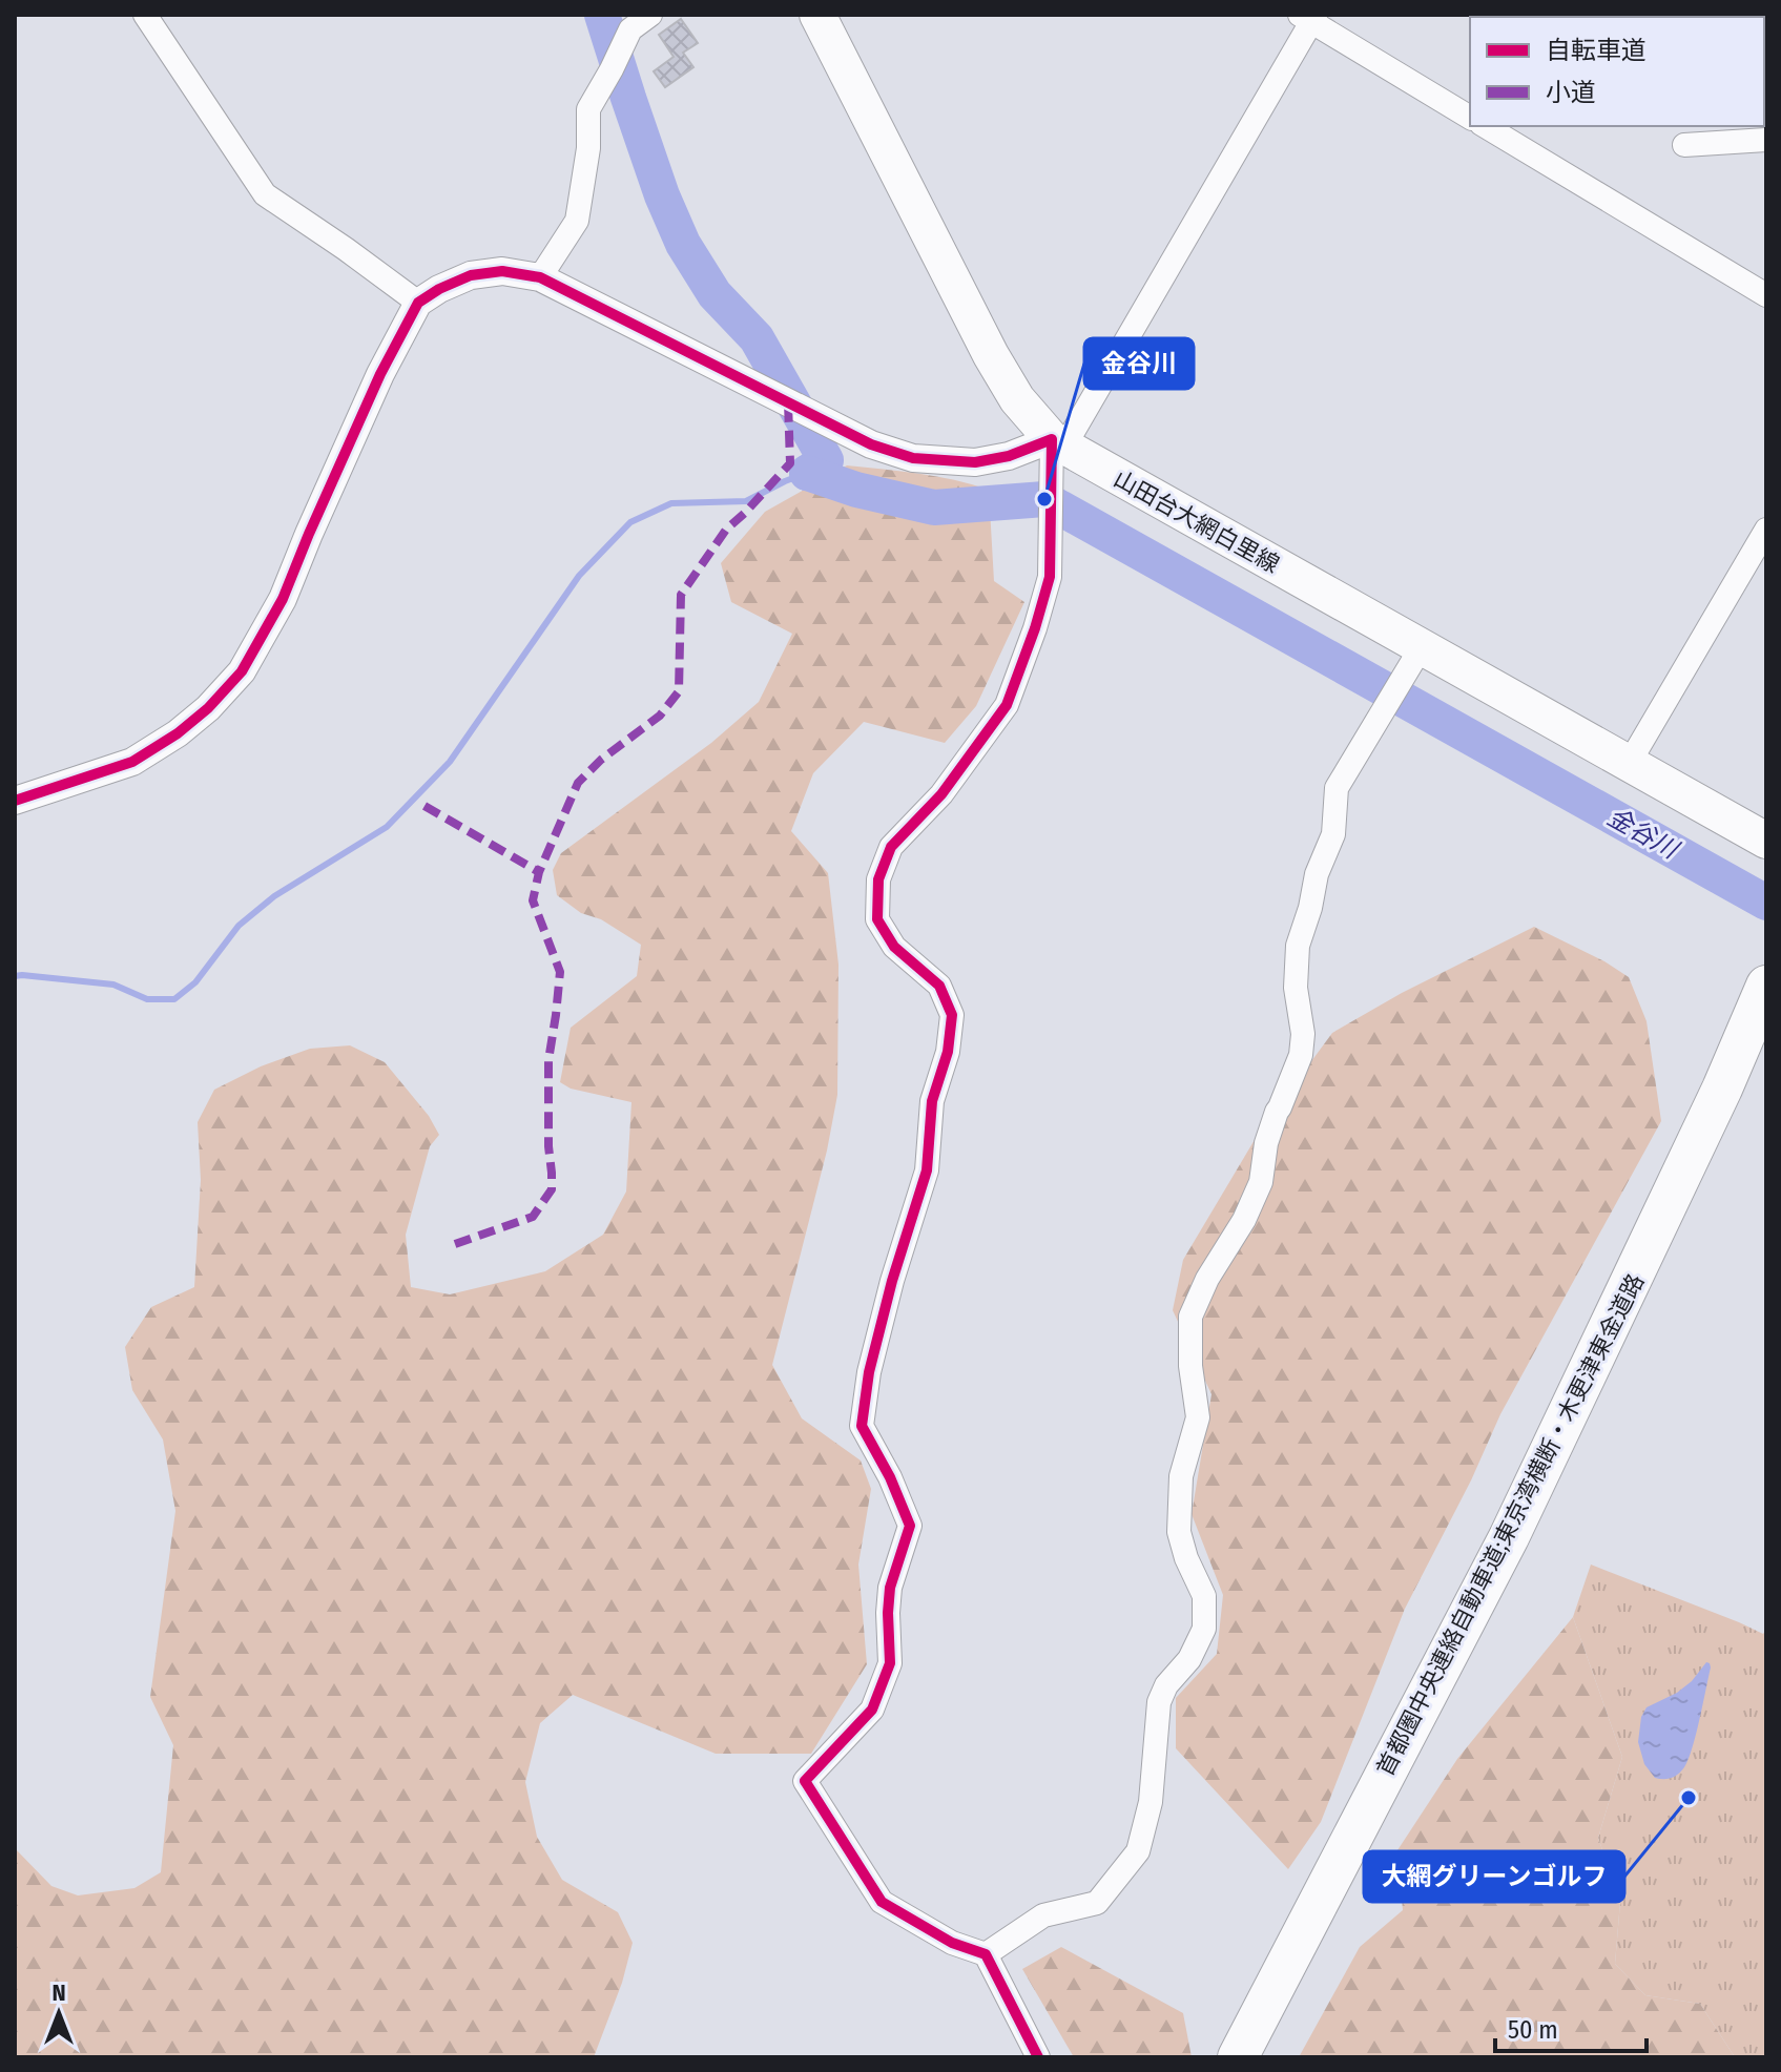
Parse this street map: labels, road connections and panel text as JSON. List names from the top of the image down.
{
  "streets": {
    "highway": ["首都圏中央連絡自動車道;東京湾横断・木更津東金道路"],
    "main road": ["山田台大網白里線"]
  },
  "water": ["金谷川"],
  "places": ["金谷川", "大網グリーンゴルフ"],
  "legend": ["自転車道", "小道"],
  "scale_bar": "50 m",
  "north": "top"
}
